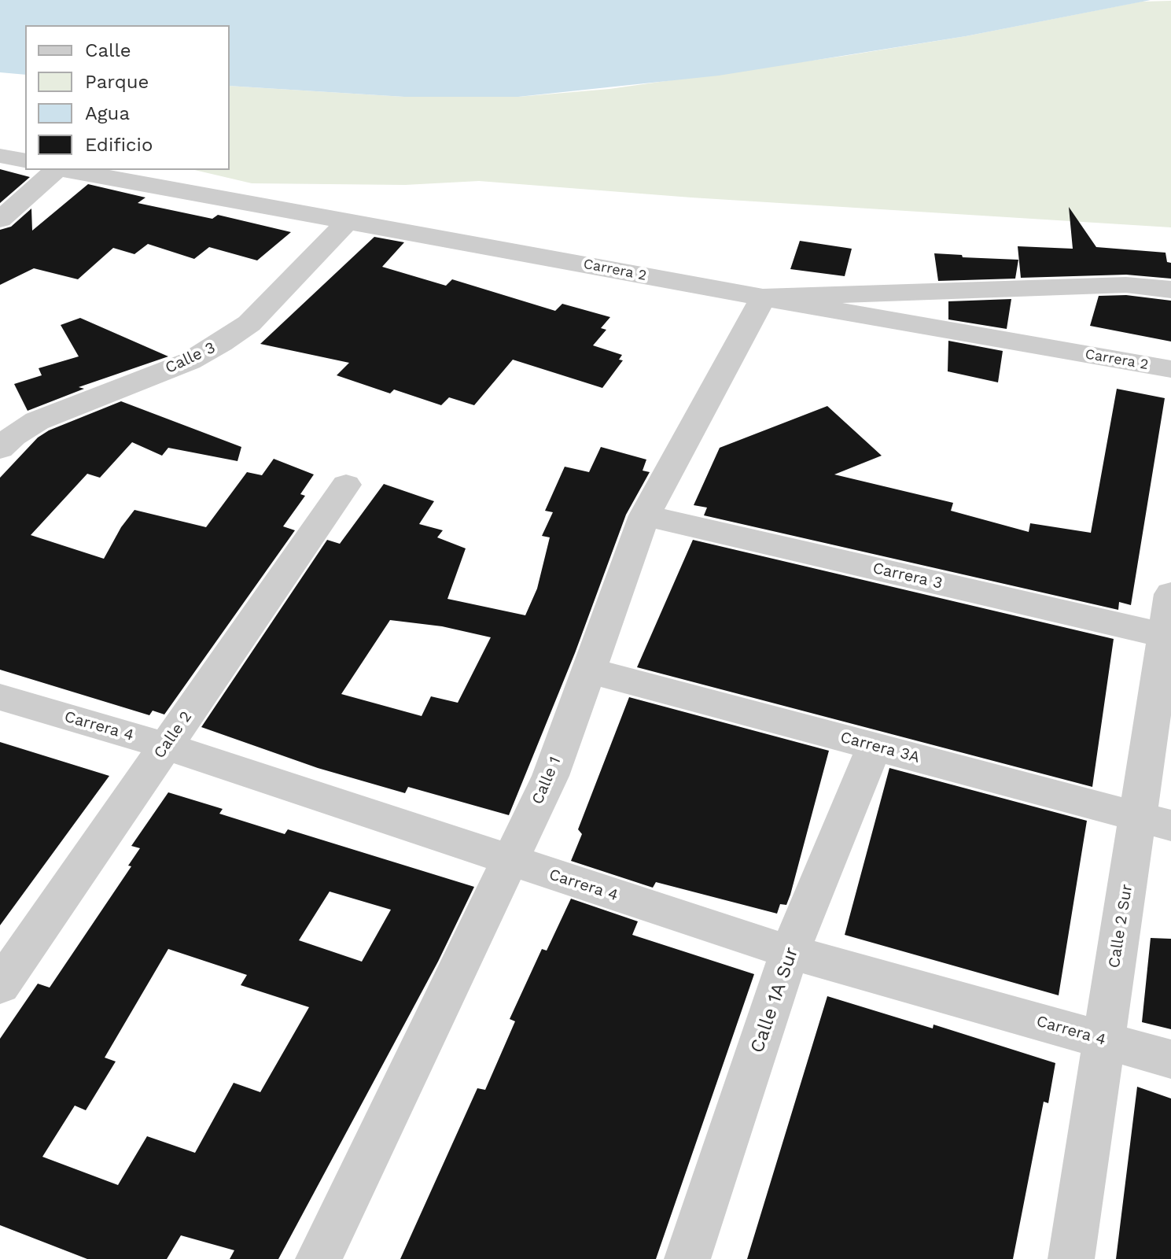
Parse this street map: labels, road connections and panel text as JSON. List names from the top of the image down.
{
  "streets": {
    "street": [
      "Carrera 2",
      "Calle 3",
      "Carrera 3",
      "Carrera 4",
      "Calle 2",
      "Carrera 3A",
      "Calle 1",
      "Calle 2 Sur",
      "Calle 1A Sur"
    ]
  },
  "crossings": [
    ["Carrera 2", "Calle 3"],
    ["Carrera 2", "Calle 1"],
    ["Carrera 3", "Calle 1"],
    ["Carrera 3", "Calle 2 Sur"],
    ["Carrera 4", "Calle 2"],
    ["Carrera 4", "Calle 1"],
    ["Carrera 4", "Calle 2 Sur"],
    ["Carrera 4", "Calle 1A Sur"],
    ["Carrera 3A", "Calle 1"],
    ["Carrera 3A", "Calle 2 Sur"],
    ["Carrera 3A", "Calle 1A Sur"]
  ],
  "legend": [
    "Calle",
    "Parque",
    "Agua",
    "Edificio"
  ]
}
